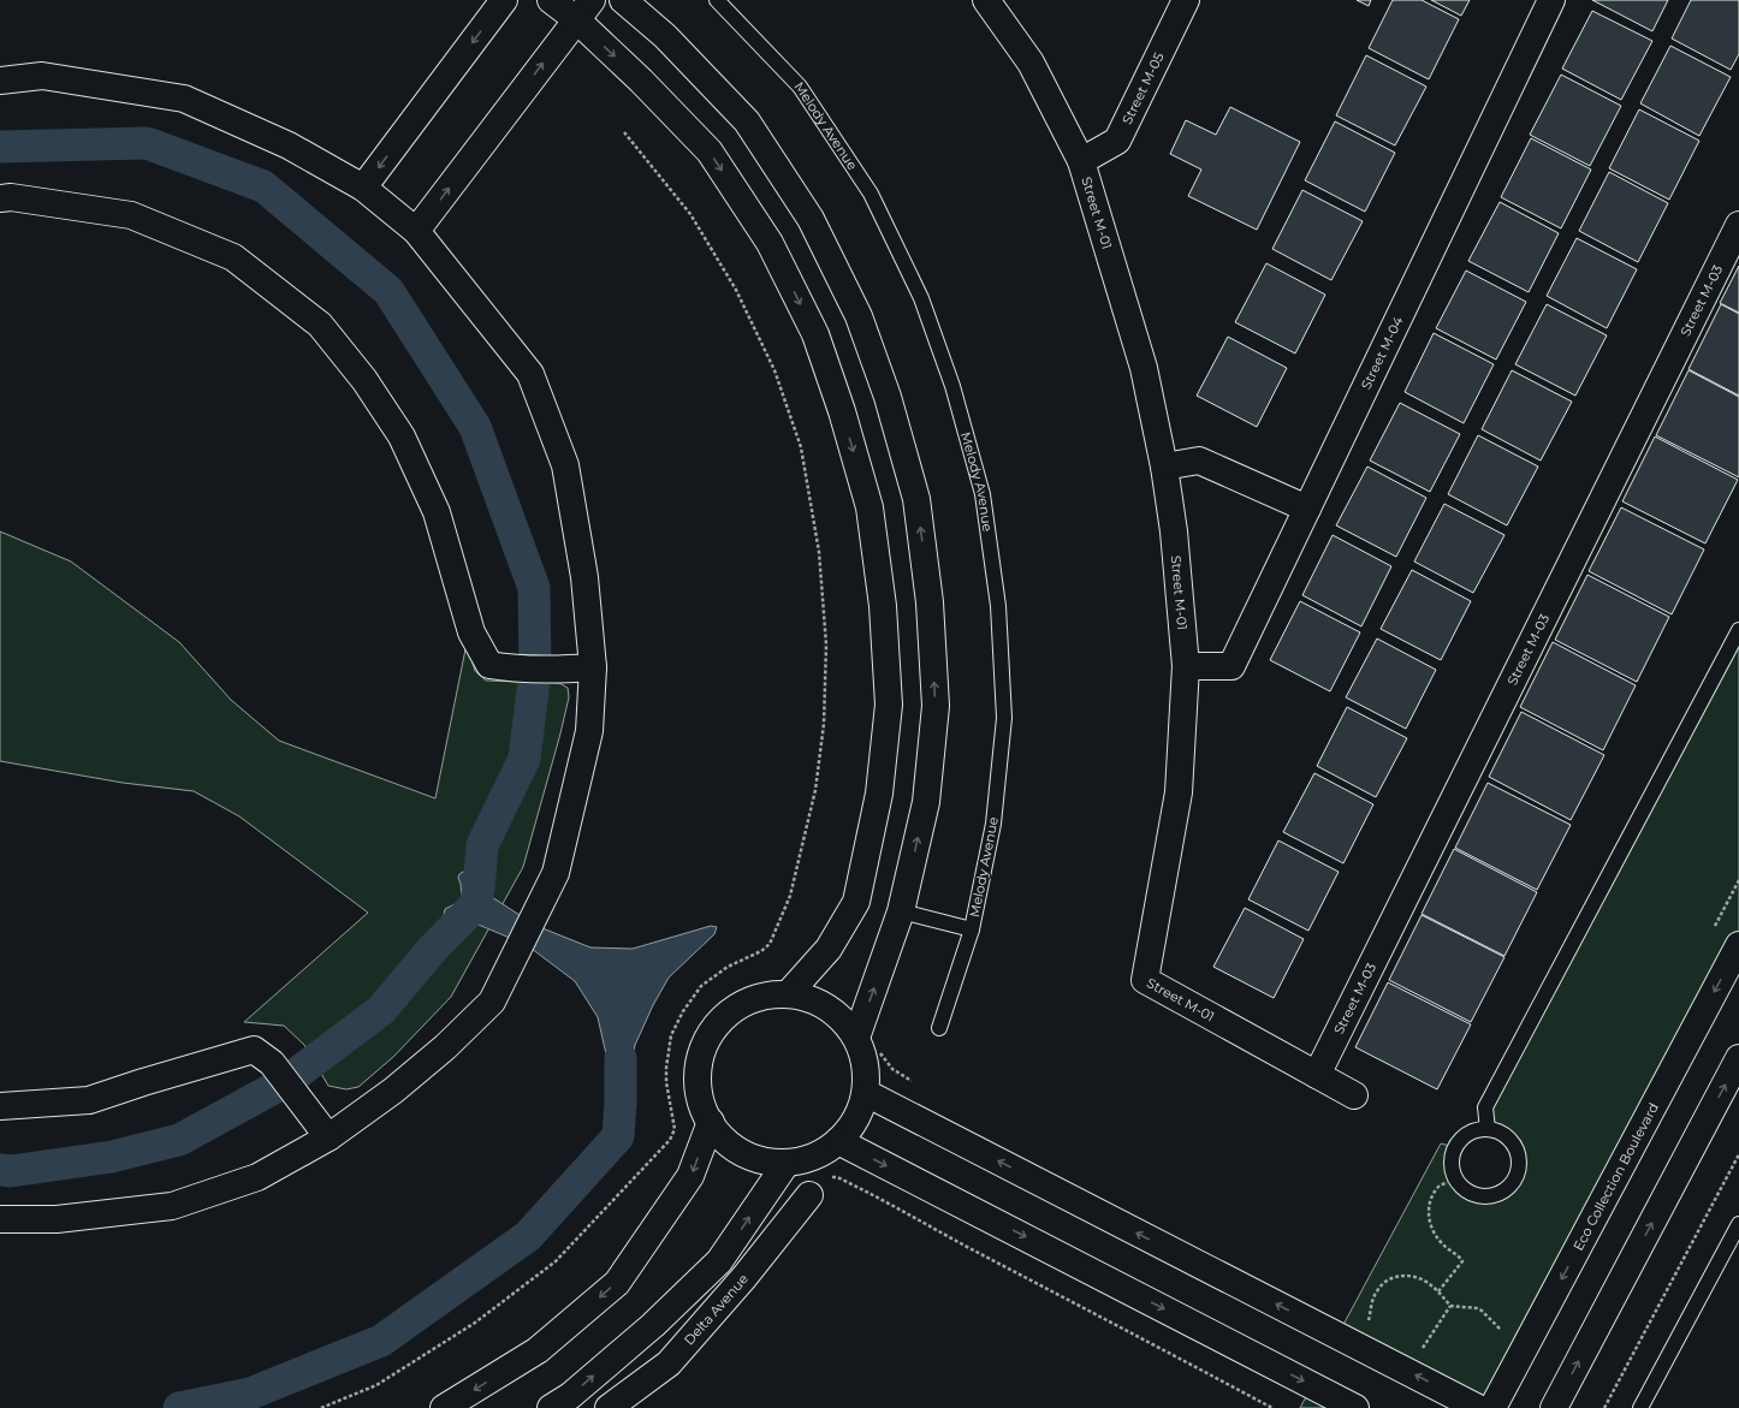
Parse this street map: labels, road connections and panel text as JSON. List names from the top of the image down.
{
  "streets": {
    "street": [
      "Street M-05",
      "Street M-01",
      "Street M-03",
      "Street M-04",
      "Eco Collection Boulevard",
      "Delta Avenue"
    ],
    "lane": ["Melody Avenue"]
  },
  "crossings": [
    ["Street M-05", "Street M-01"],
    ["Street M-01", "Street M-03"],
    ["Street M-01", "Street M-04"]
  ]
}
